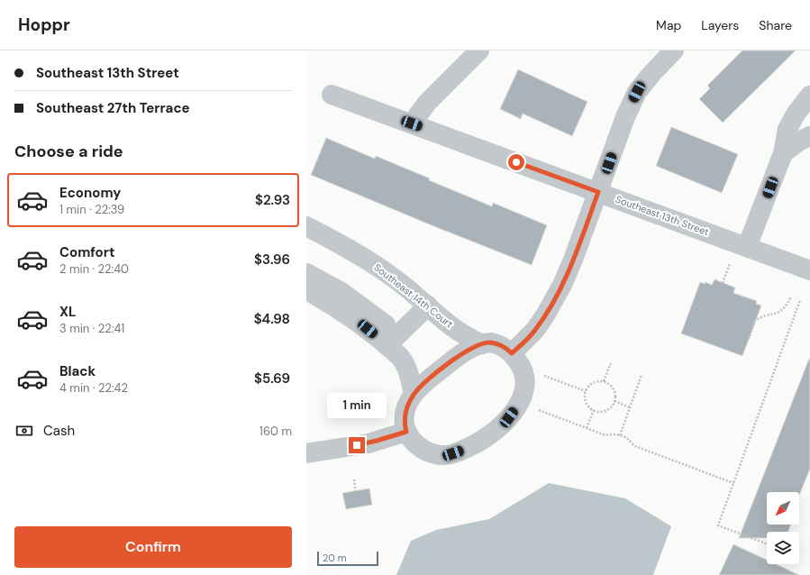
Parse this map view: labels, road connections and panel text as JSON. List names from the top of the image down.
{
  "streets": {
    "street": ["Southeast 13th Street", "Southeast 14th Court"]
  },
  "scale_bar": "20 m",
  "north": "bottom left",
  "page": {
    "header": "Hoppr",
    "nav": ["Map", "Layers", "Share"],
    "banner": ["Southeast 13th Street", "Southeast 27th Terrace"],
    "heading": "Choose a ride",
    "list": [
      {
        "name": "Economy",
        "note": "1 min · 22:39",
        "value": "$2.93"
      },
      {
        "name": "Comfort",
        "note": "2 min · 22:40",
        "value": "$3.96"
      },
      {
        "name": "XL",
        "note": "3 min · 22:41",
        "value": "$4.98"
      },
      {
        "name": "Black",
        "note": "4 min · 22:42",
        "value": "$5.69"
      }
    ],
    "bubble": "1 min",
    "pay": ["Cash", "160 m"],
    "buttons": "Confirm",
    "scale": "20 m"
  }
}
